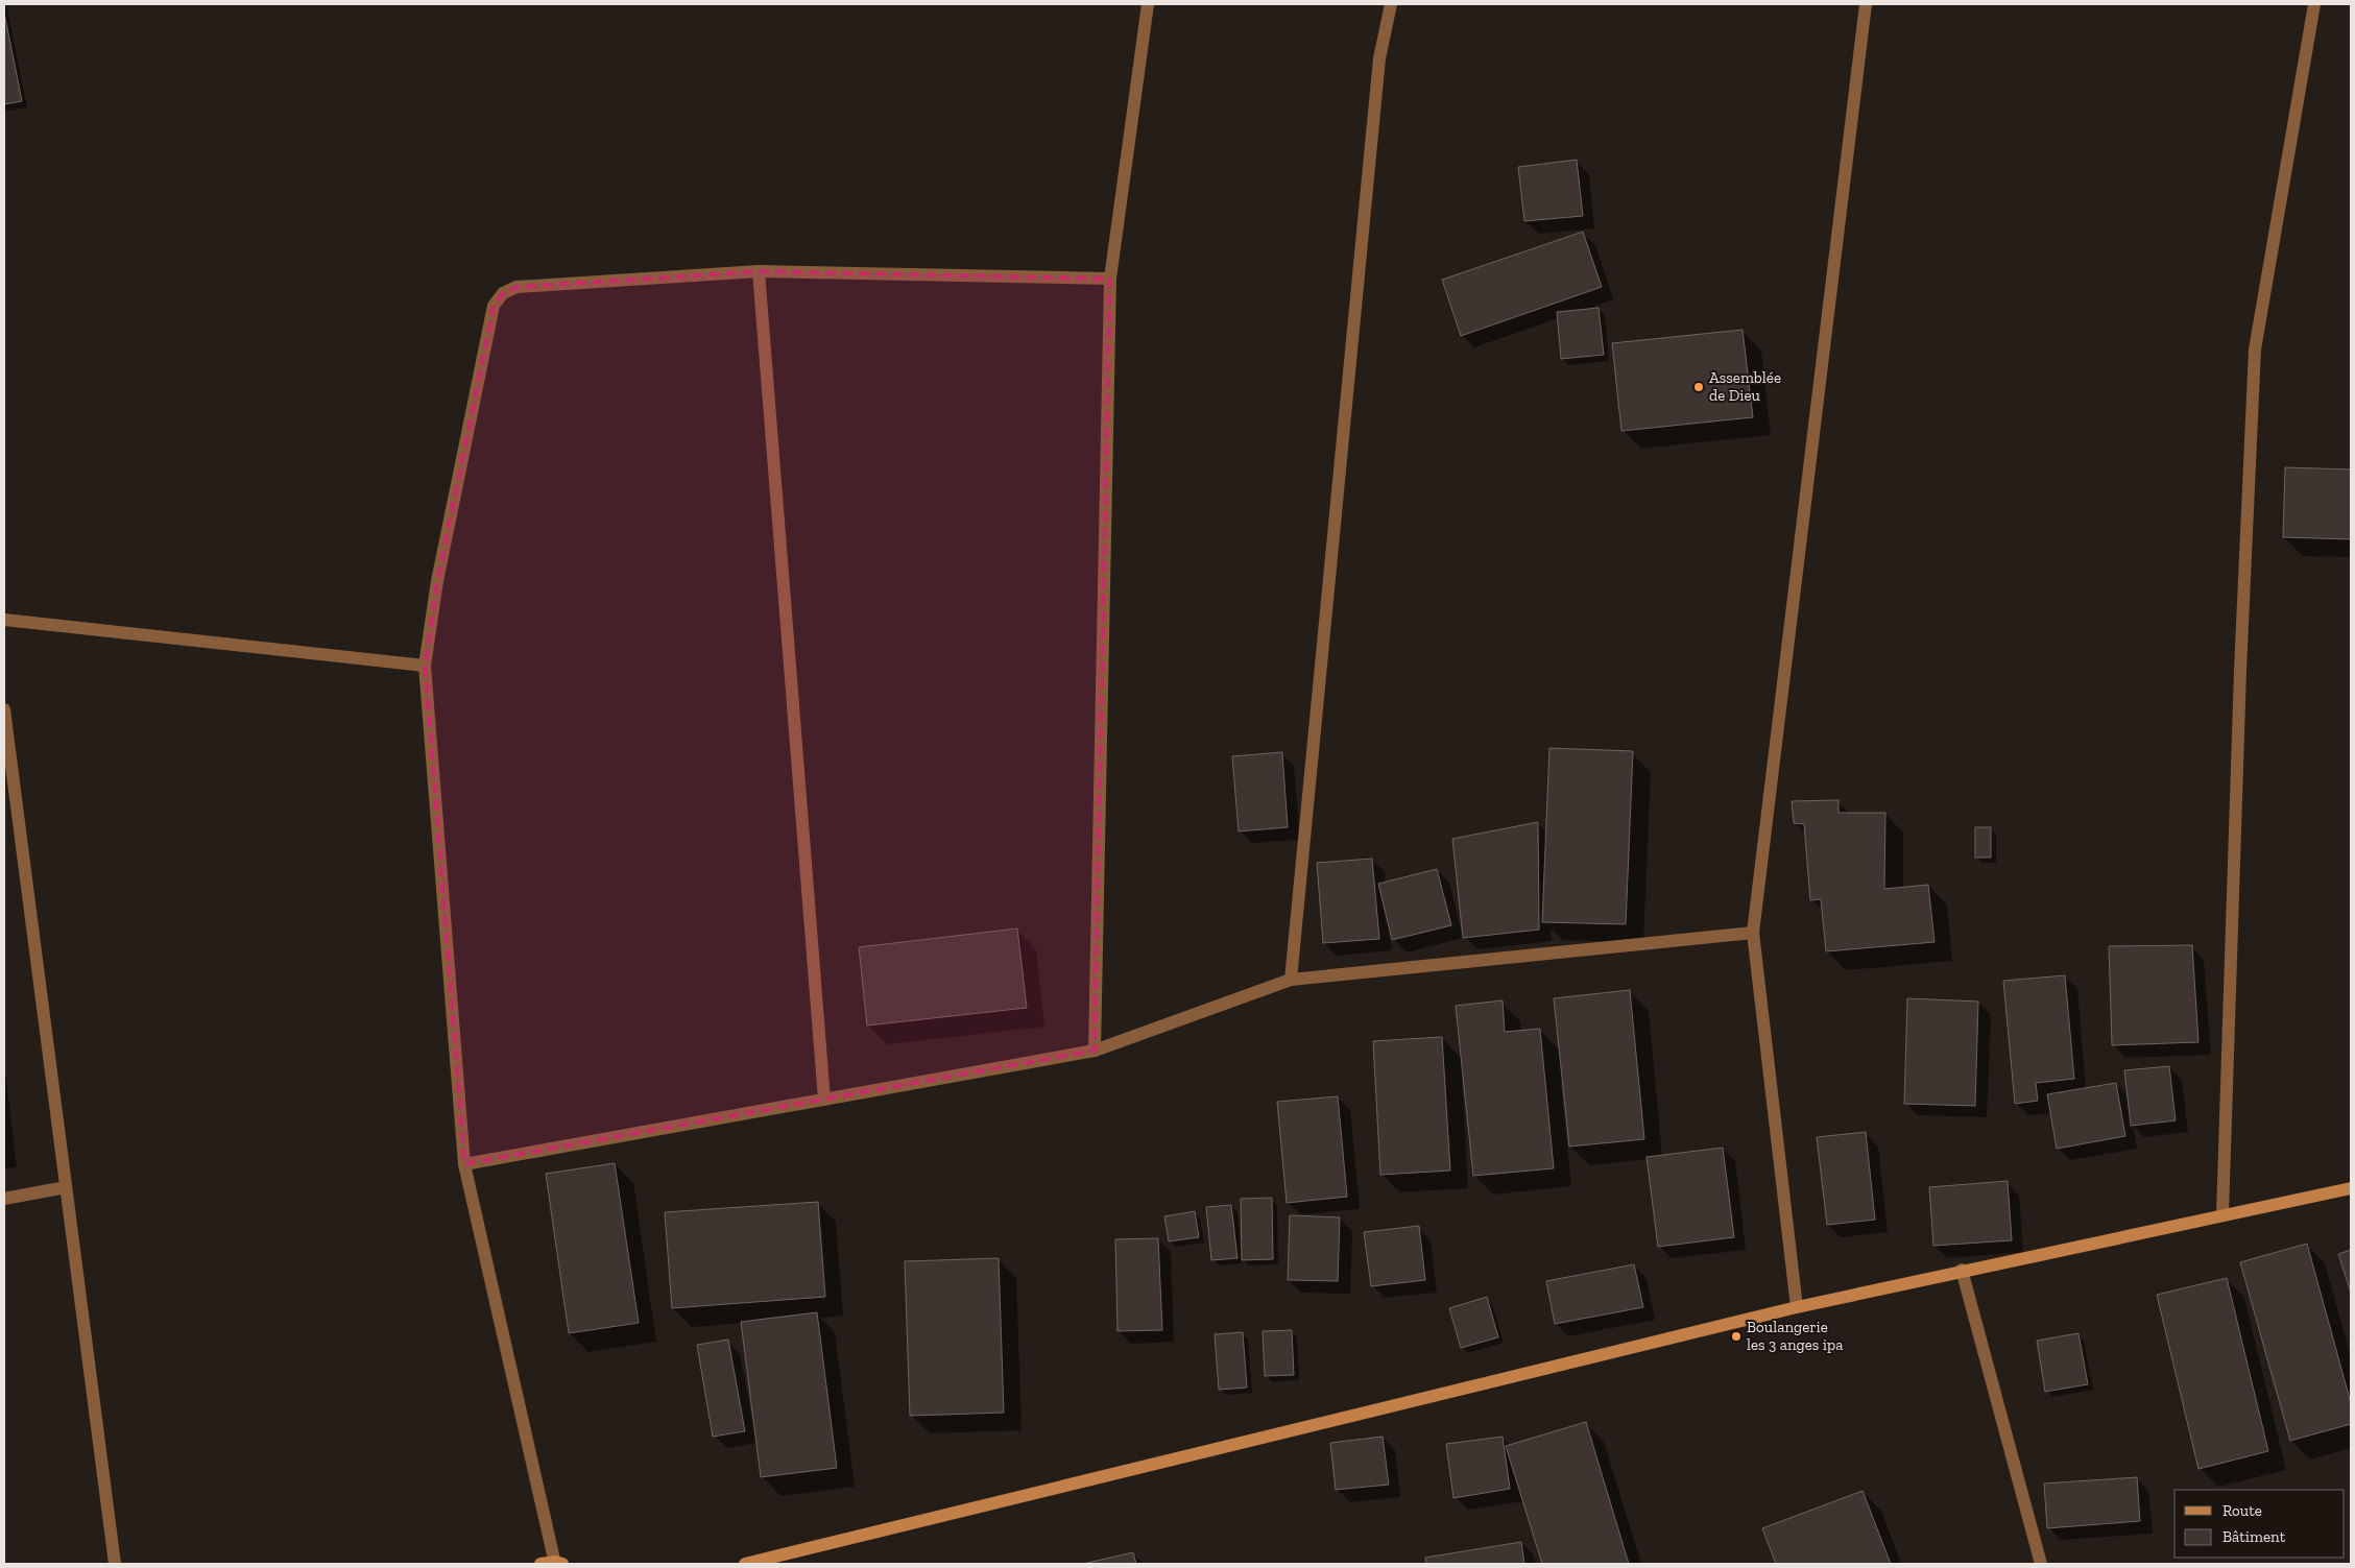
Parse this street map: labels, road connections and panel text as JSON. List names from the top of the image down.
{
  "places": ["Assemblée de Dieu", "Boulangerie les 3 anges ipa"],
  "legend": ["Route", "Bâtiment"]
}
